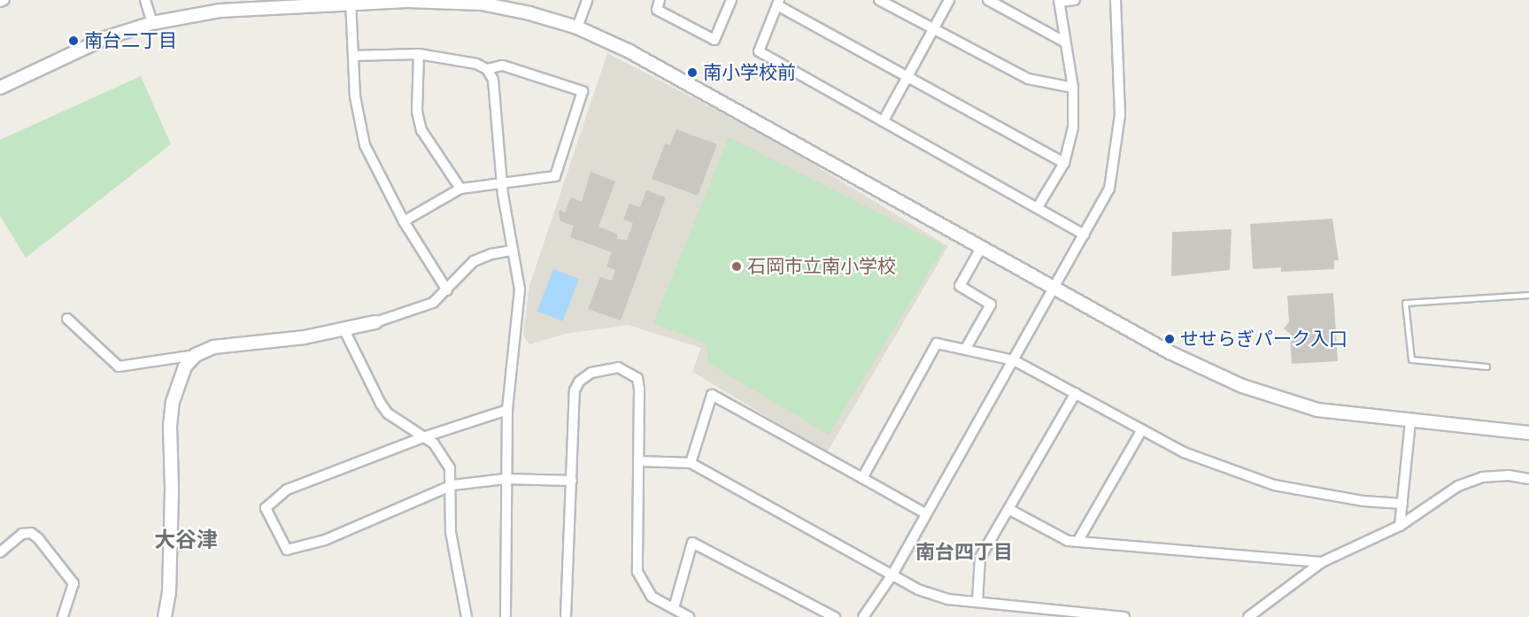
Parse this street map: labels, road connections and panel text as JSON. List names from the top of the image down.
{
  "districts": ["大谷津", "南台四丁目"],
  "places": [
    "南台二丁目",
    "南小学校前",
    "石岡市立南小学校",
    "せせらぎパーク入口"
  ]
}
